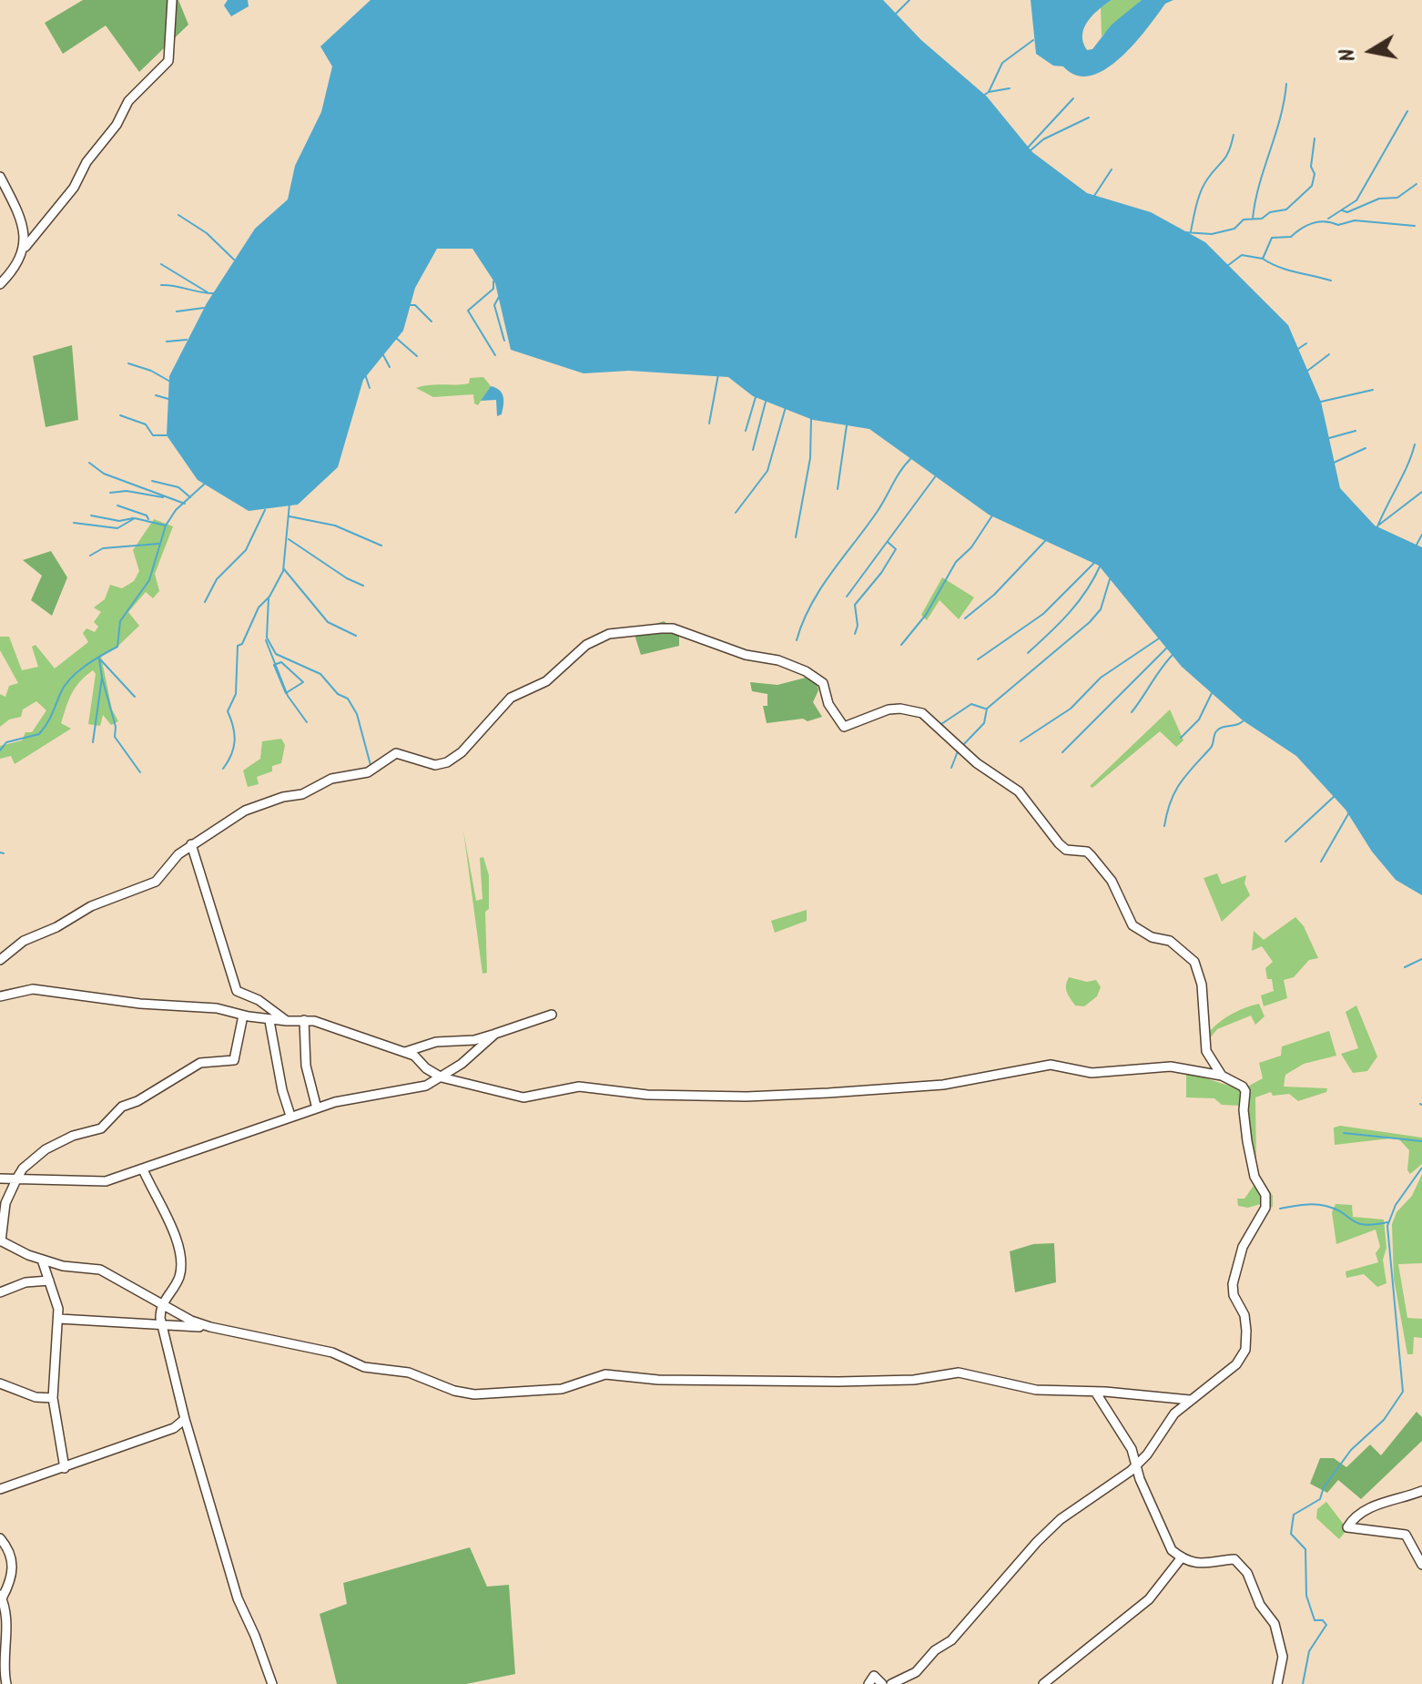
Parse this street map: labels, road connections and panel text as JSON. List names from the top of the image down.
{
  "north": "left"
}
